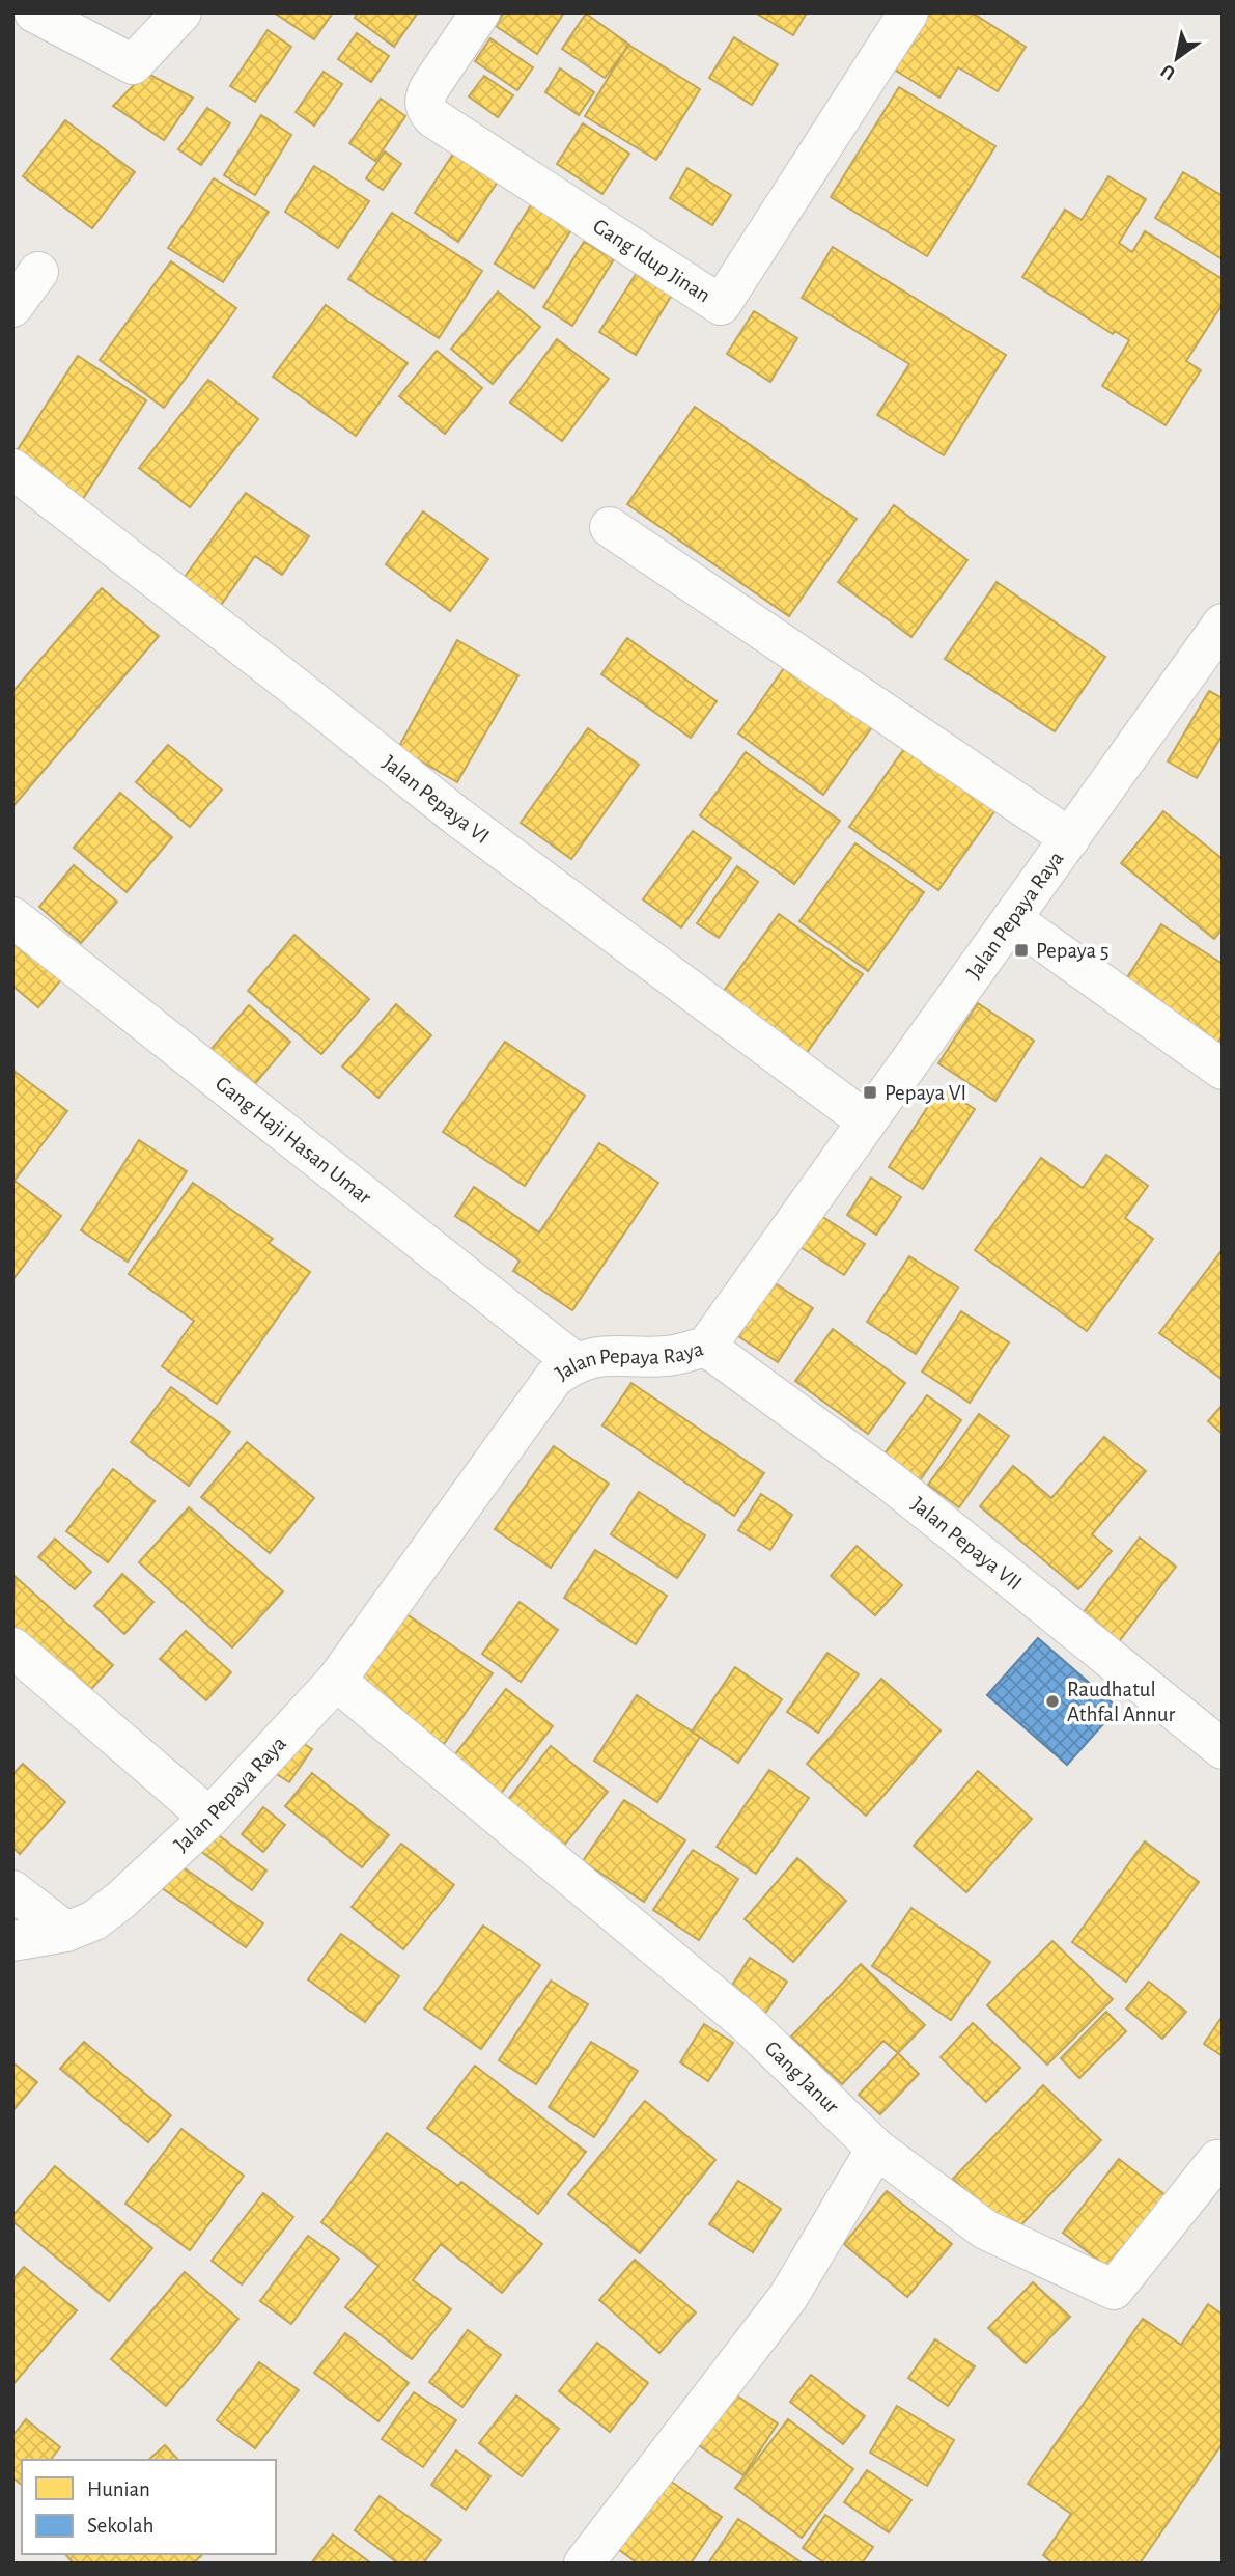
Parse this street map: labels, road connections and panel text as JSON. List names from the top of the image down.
{
  "streets": {
    "street": [
      "Gang Idup Jinan",
      "Jalan Pepaya VI",
      "Jalan Pepaya Raya",
      "Gang Haji Hasan Umar",
      "Jalan Pepaya VII",
      "Gang Janur"
    ]
  },
  "crossings": [
    ["Jalan Pepaya VI", "Jalan Pepaya Raya"],
    ["Jalan Pepaya Raya", "Gang Haji Hasan Umar"],
    ["Jalan Pepaya Raya", "Jalan Pepaya VII"],
    ["Jalan Pepaya Raya", "Gang Janur"]
  ],
  "places": {
    "transit": ["Pepaya 5", "Pepaya VI"],
    "other": ["Raudhatul Athfal Annur"]
  },
  "legend": ["Hunian", "Sekolah"],
  "north": "bottom left"
}
